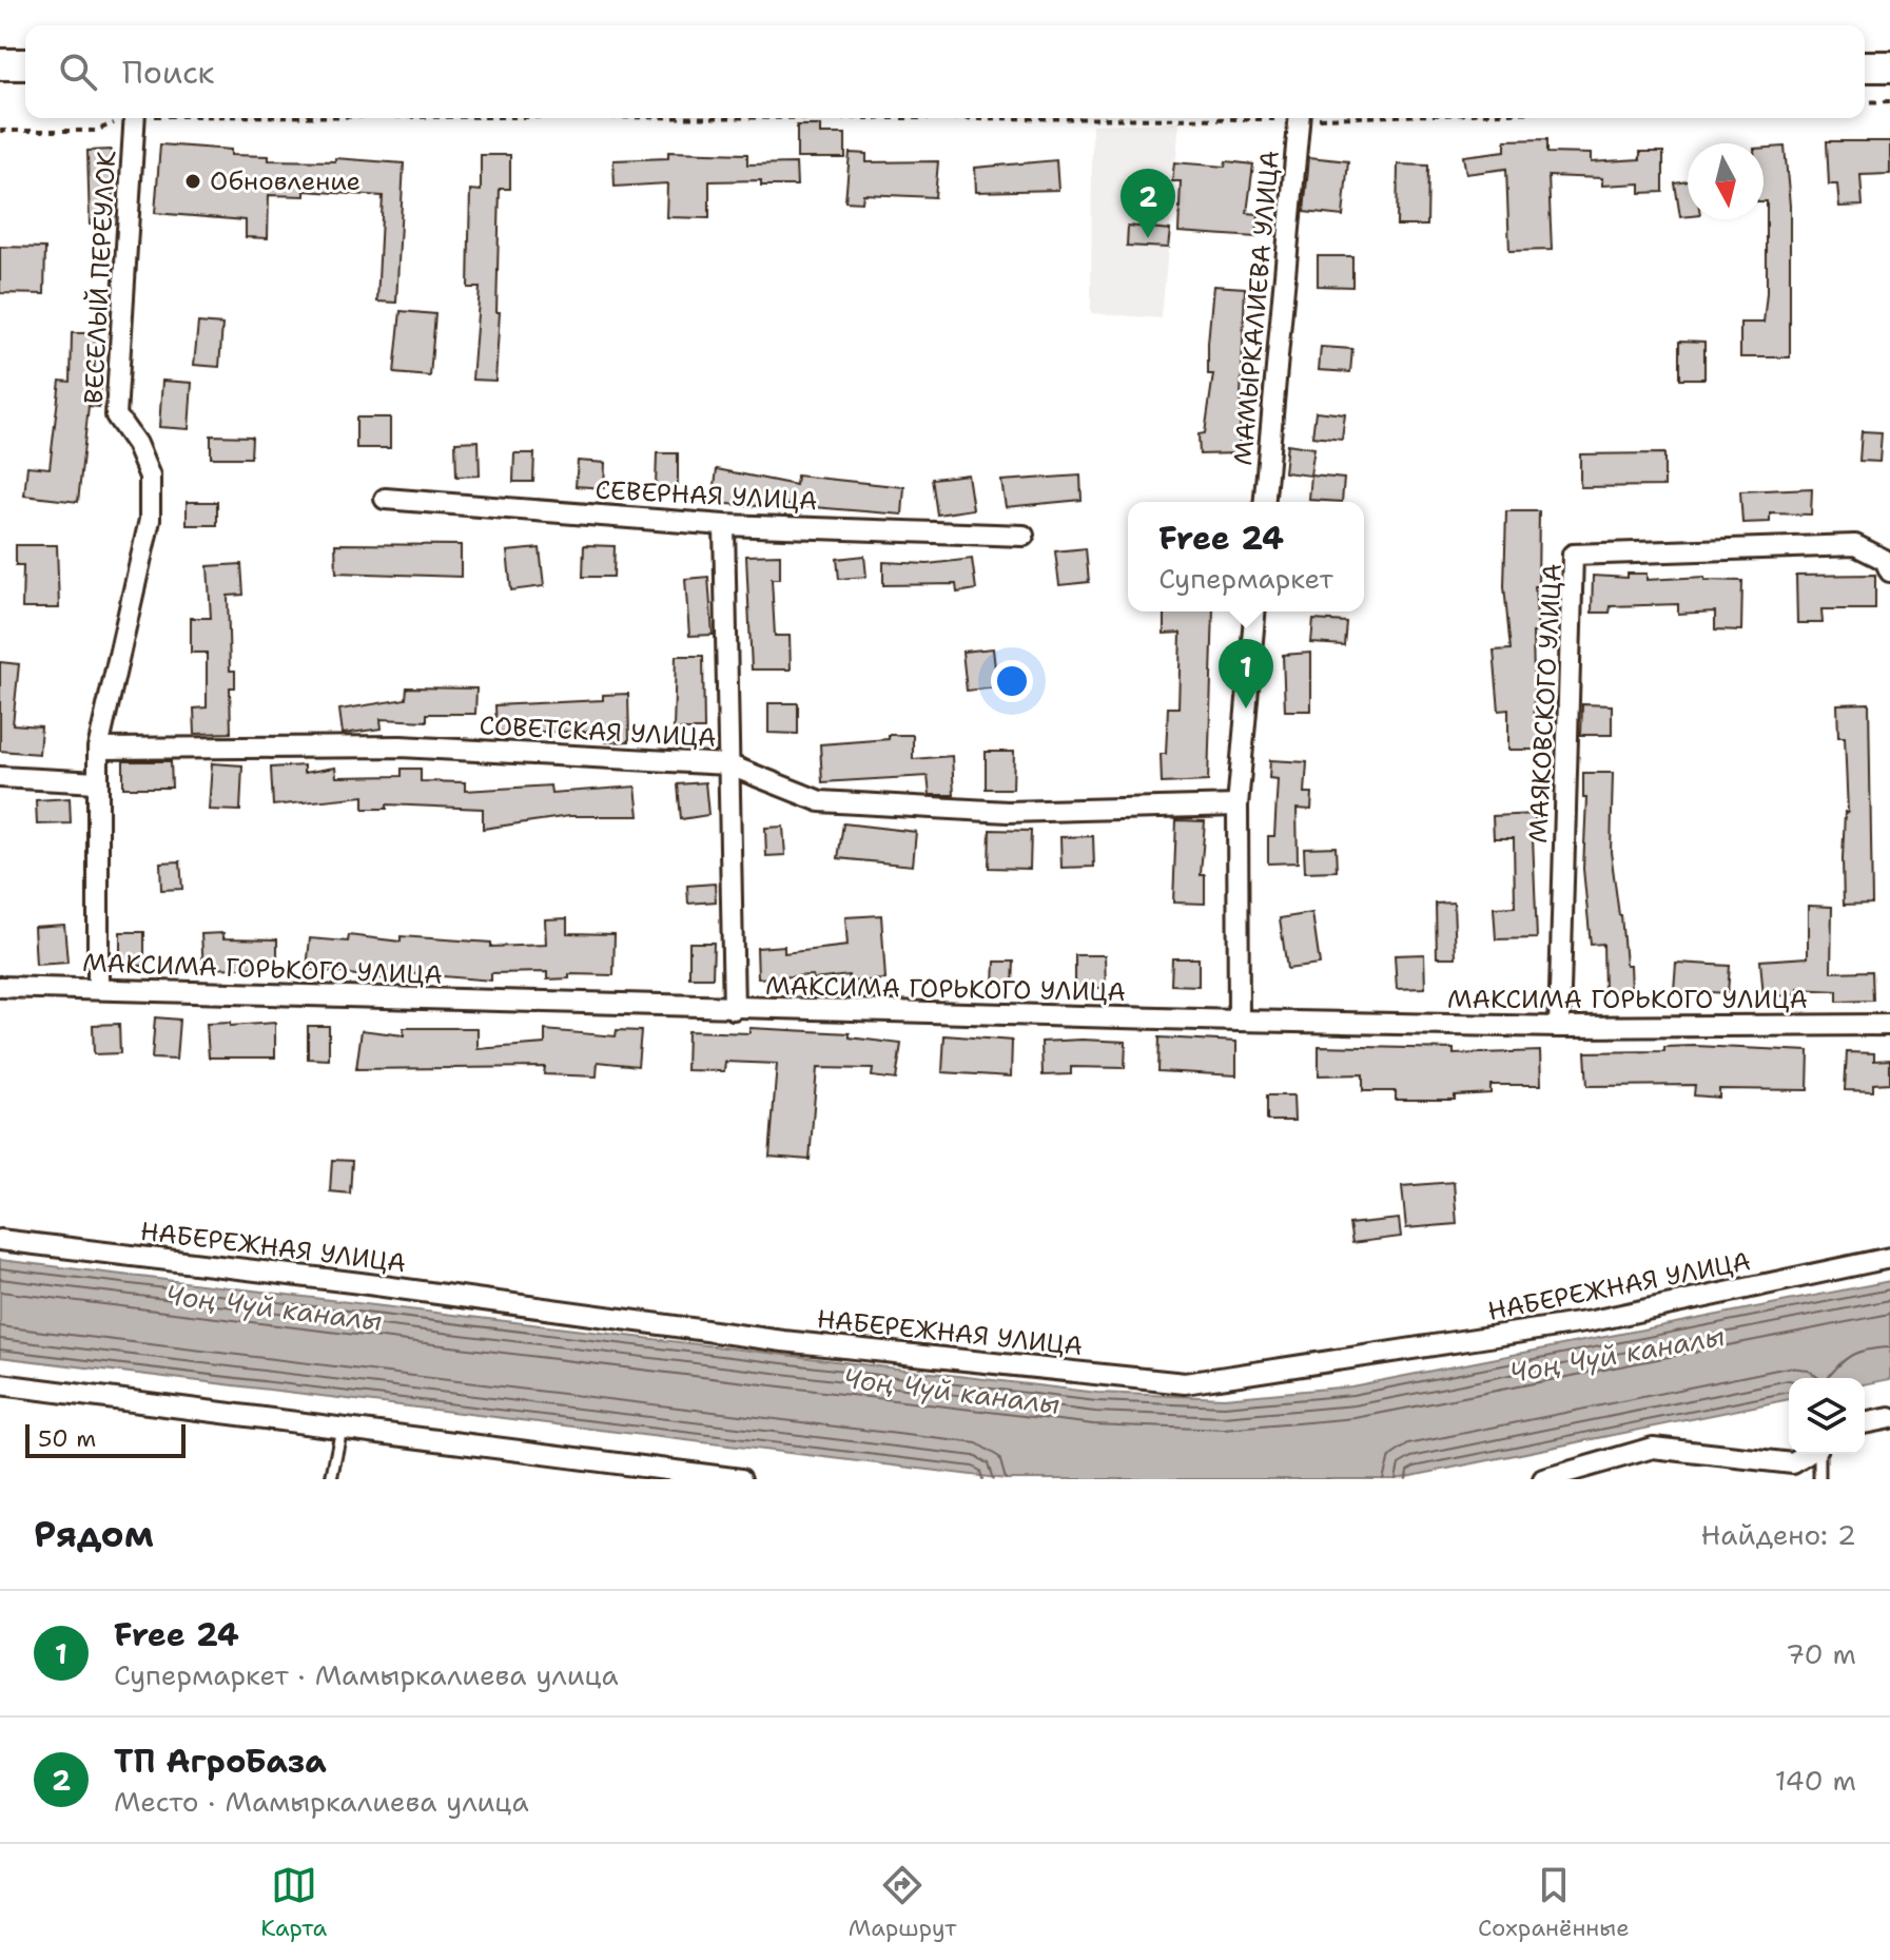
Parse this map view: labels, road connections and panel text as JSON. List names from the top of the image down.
{
  "streets": {
    "street": [
      "ВЕСЕЛЫЙ ПЕРЕУЛОК",
      "МАМЫРКАЛИЕВА УЛИЦА",
      "СЕВЕРНАЯ УЛИЦА",
      "МАЯКОВСКОГО УЛИЦА",
      "СОВЕТСКАЯ УЛИЦА",
      "МАКСИМА ГОРЬКОГО УЛИЦА",
      "НАБЕРЕЖНАЯ УЛИЦА"
    ]
  },
  "crossings": [
    ["ВЕСЕЛЫЙ ПЕРЕУЛОК", "СОВЕТСКАЯ УЛИЦА"],
    ["ВЕСЕЛЫЙ ПЕРЕУЛОК", "МАКСИМА ГОРЬКОГО УЛИЦА"],
    ["МАЯКОВСКОГО УЛИЦА", "МАКСИМА ГОРЬКОГО УЛИЦА"]
  ],
  "water": ["Чоң Чүй каналы"],
  "places": ["Обновление"],
  "scale_bar": "50 m",
  "north": "bottom",
  "page": {
    "search": "Поиск",
    "pins": ["2", "1"],
    "popup": ["Free 24", "Супермаркет"],
    "scale": "50 m",
    "heading": ["Рядом", "Найдено: 2"],
    "list": [
      {
        "mark": "1",
        "name": "Free 24",
        "note": "Супермаркет · Мамыркалиева улица",
        "value": "70 m"
      },
      {
        "mark": "2",
        "name": "ТП АгроБаза",
        "note": "Место · Мамыркалиева улица",
        "value": "140 m"
      }
    ],
    "nav": ["Карта", "Маршрут", "Сохранённые"]
  }
}
